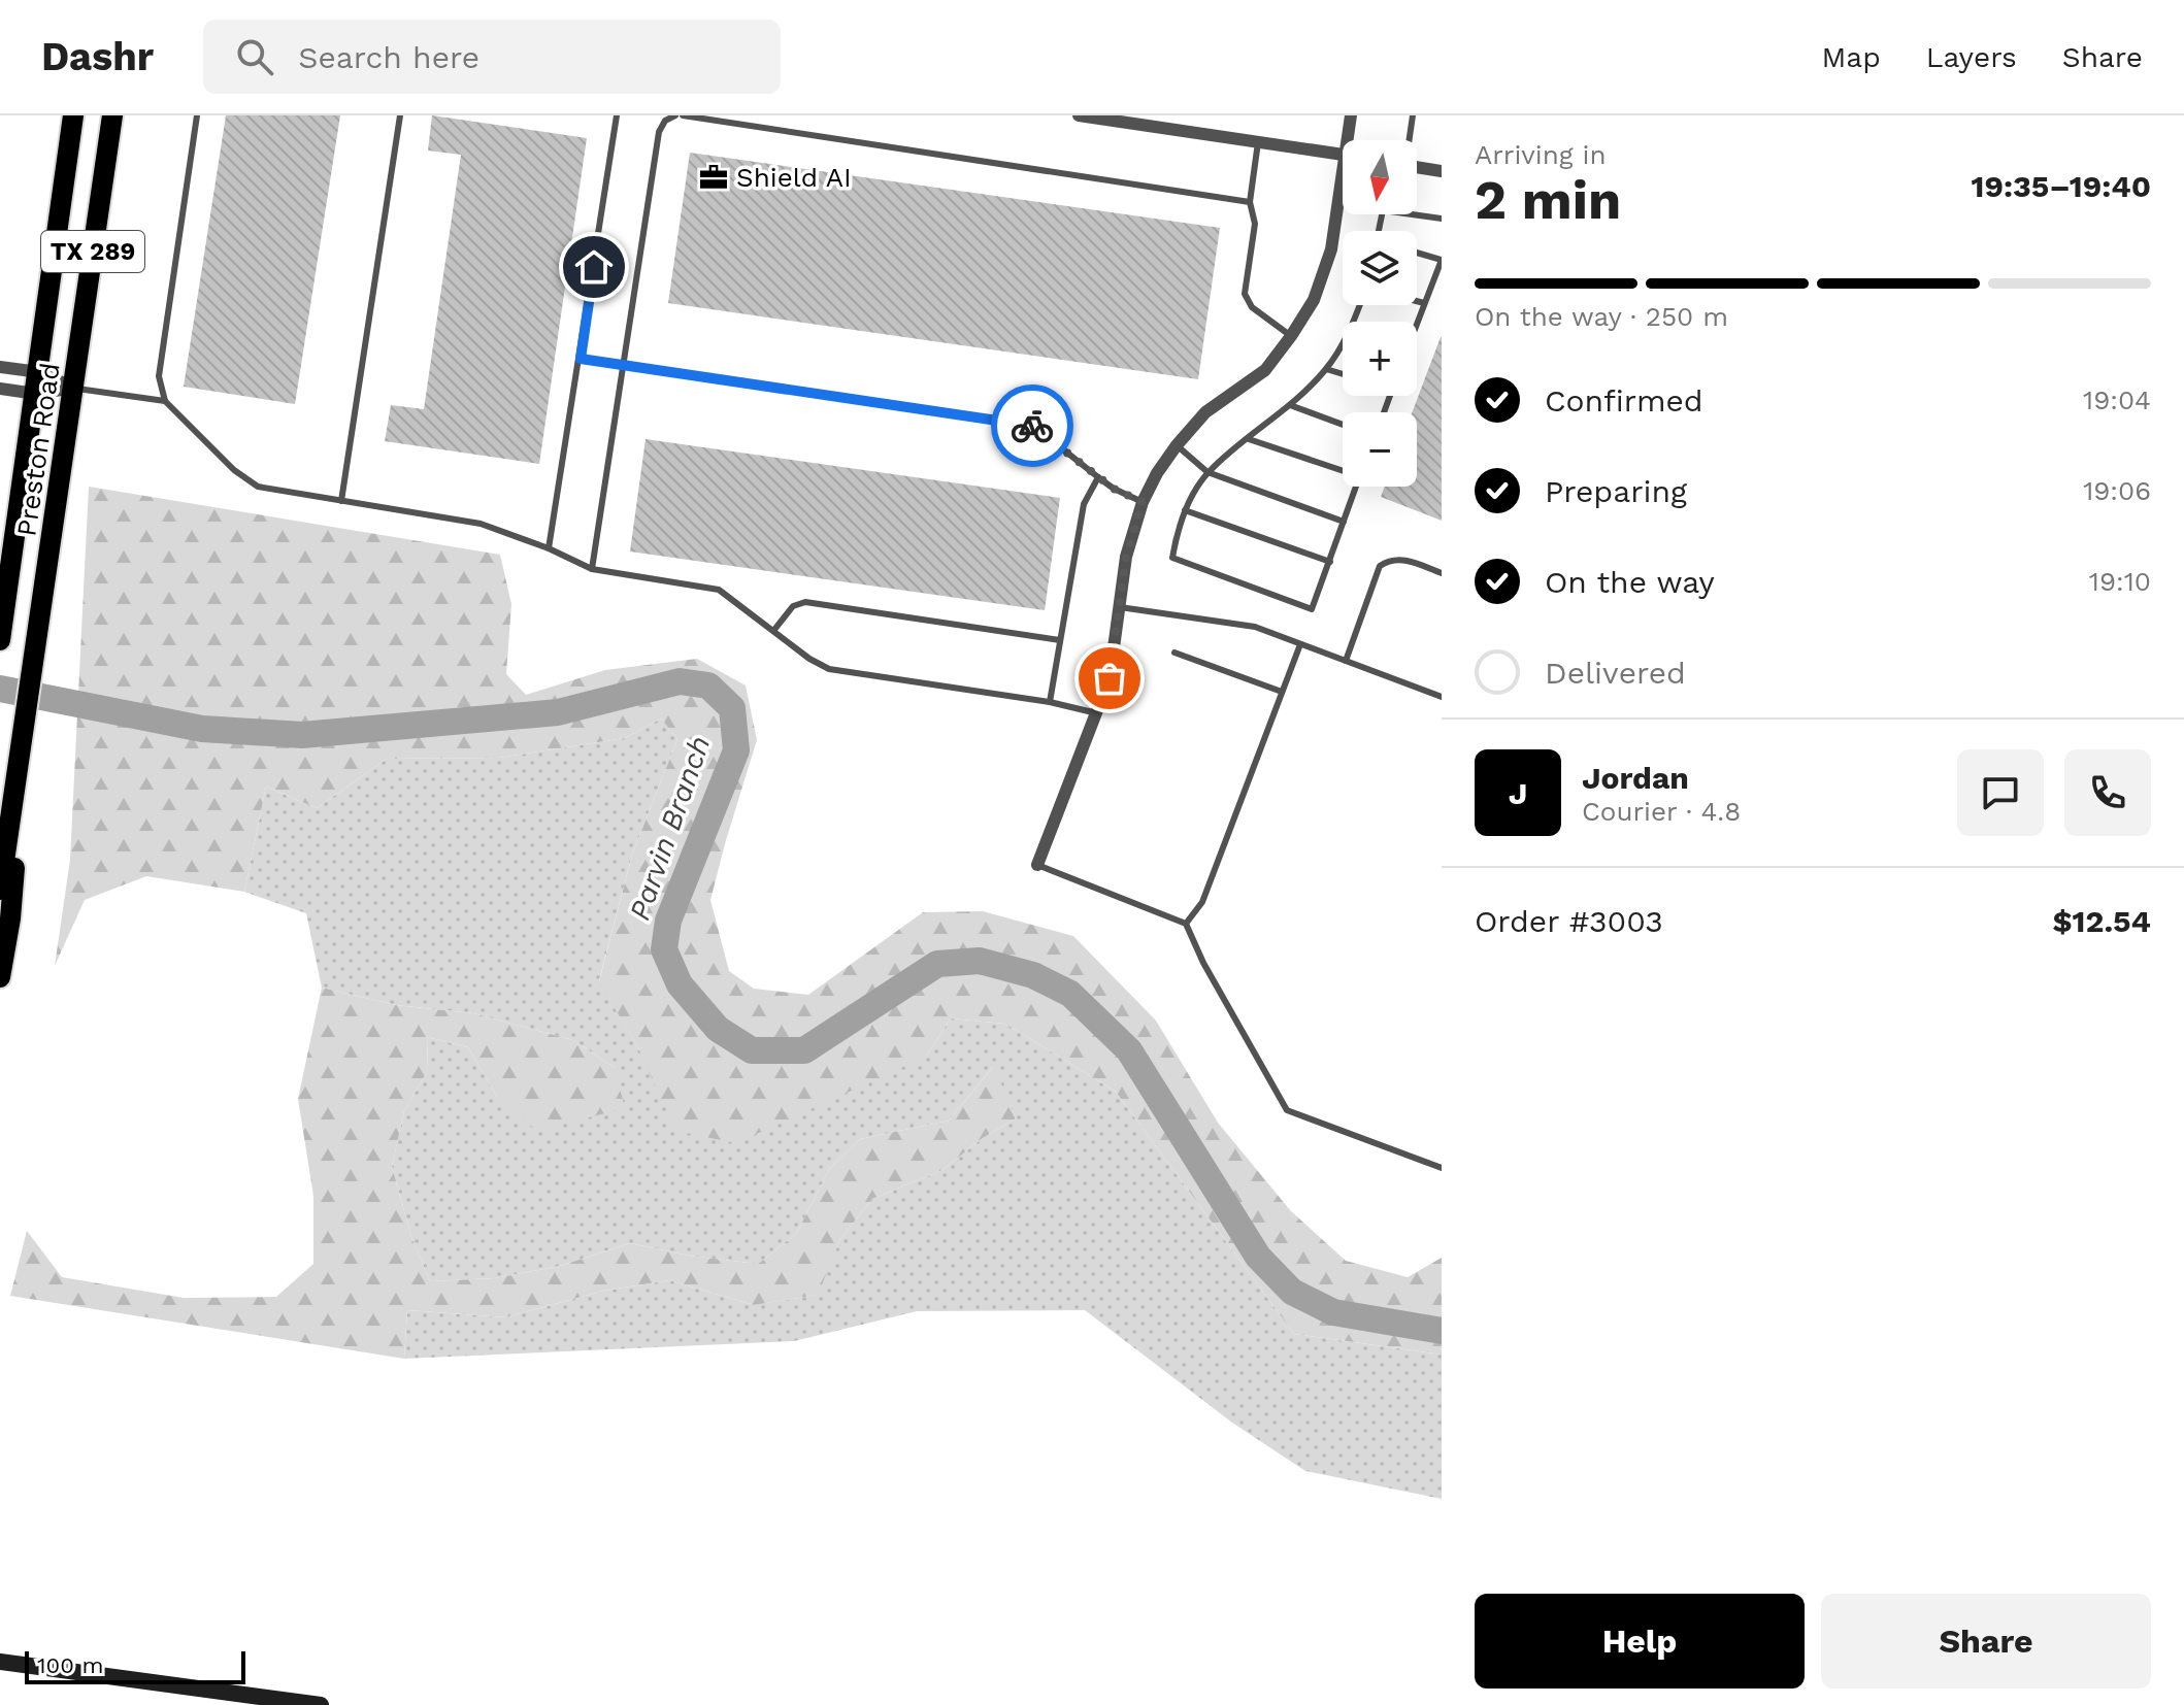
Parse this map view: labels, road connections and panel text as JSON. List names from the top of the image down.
{
  "streets": {
    "main road": ["TX 289", "Preston Road"]
  },
  "water": ["Parvin Branch"],
  "places": {
    "office": ["Shield AI"]
  },
  "scale_bar": "100 m",
  "north": "bottom",
  "page": {
    "header": "Dashr",
    "search": "Search here",
    "nav": ["Map", "Layers", "Share"],
    "heading": ["2 min", "Arriving in", "19:35–19:40"],
    "panel": [
      "Jordan",
      "Courier · 4.8",
      "Order #3003",
      "$12.54"
    ],
    "map_buttons": ["+", "−"],
    "bar": "On the way · 250 m",
    "list": [
      ["Confirmed", "19:04"],
      ["Preparing", "19:06"],
      ["On the way", "19:10"],
      "Delivered"
    ],
    "round": "J",
    "buttons": ["Help", "Share"],
    "scale": "100 m"
  }
}
